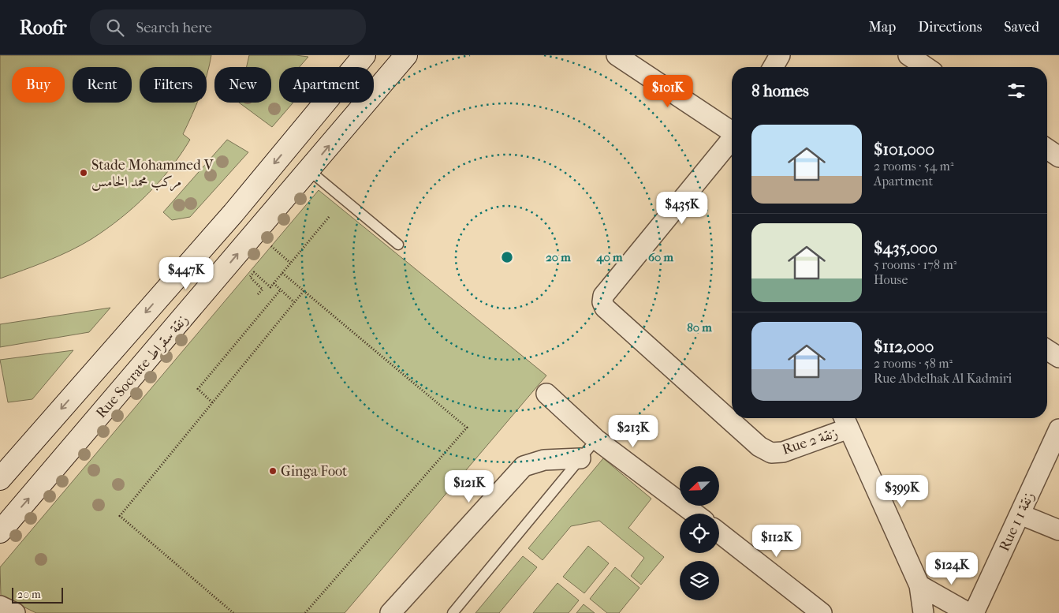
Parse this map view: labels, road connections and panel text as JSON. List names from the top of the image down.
{
  "streets": {
    "street": ["Rue Socrate زنقة سقراط", "Rue 2 زنقة", "Rue 1 زنقة 1"]
  },
  "places": ["Stade Mohammed V مركب محمد الخامس", "Ginga Foot"],
  "scale_bar": "20 m",
  "north": "bottom left",
  "page": {
    "header": "Roofr",
    "search": "Search here",
    "nav": ["Map", "Directions", "Saved"],
    "chip": [
      "Buy",
      "Rent",
      "Filters",
      "New",
      "Apartment"
    ],
    "heading": "8 homes",
    "price": [
      "$101K",
      "$435K",
      "$447K",
      "$213K",
      "$121K",
      "$399K",
      "$112K",
      "$124K"
    ],
    "list": [
      {
        "name": "$101,000",
        "note": "2 rooms · 54 m² · Apartment"
      },
      {
        "name": "$435,000",
        "note": "5 rooms · 178 m² · House"
      },
      {
        "name": "$112,000",
        "note": "2 rooms · 58 m² · Rue Abdelhak Al Kadmiri"
      }
    ],
    "scale": "20 m"
  },
  "rings": [
    "20 m",
    "40 m",
    "60 m",
    "80 m"
  ]
}
